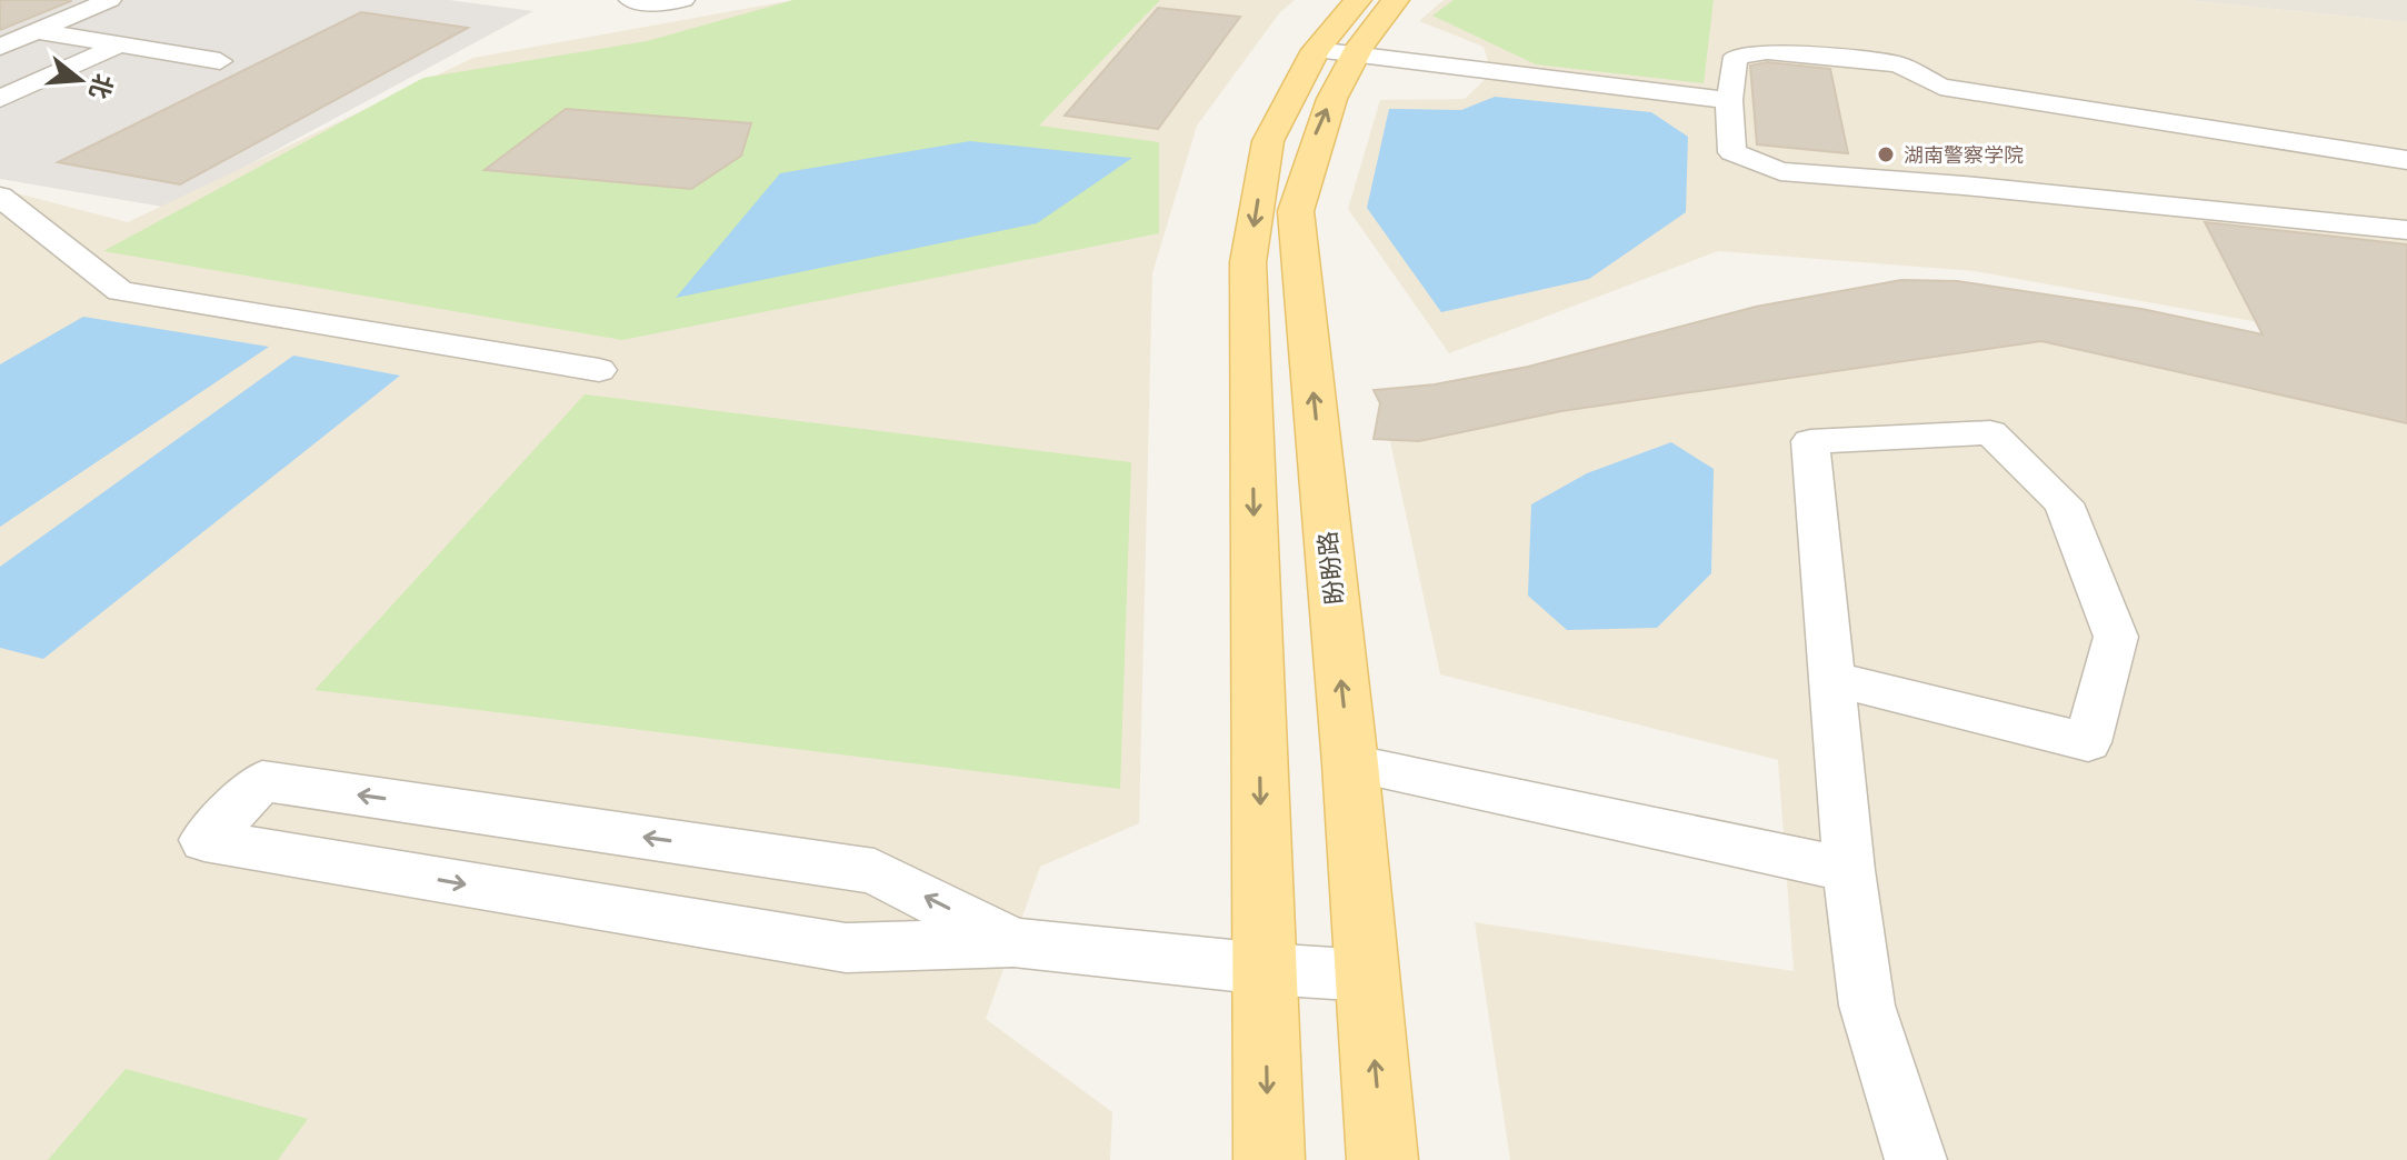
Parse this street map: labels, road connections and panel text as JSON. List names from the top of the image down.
{
  "streets": {
    "main road": ["盼盼路"]
  },
  "places": ["湖南警察学院"],
  "north": "right"
}
